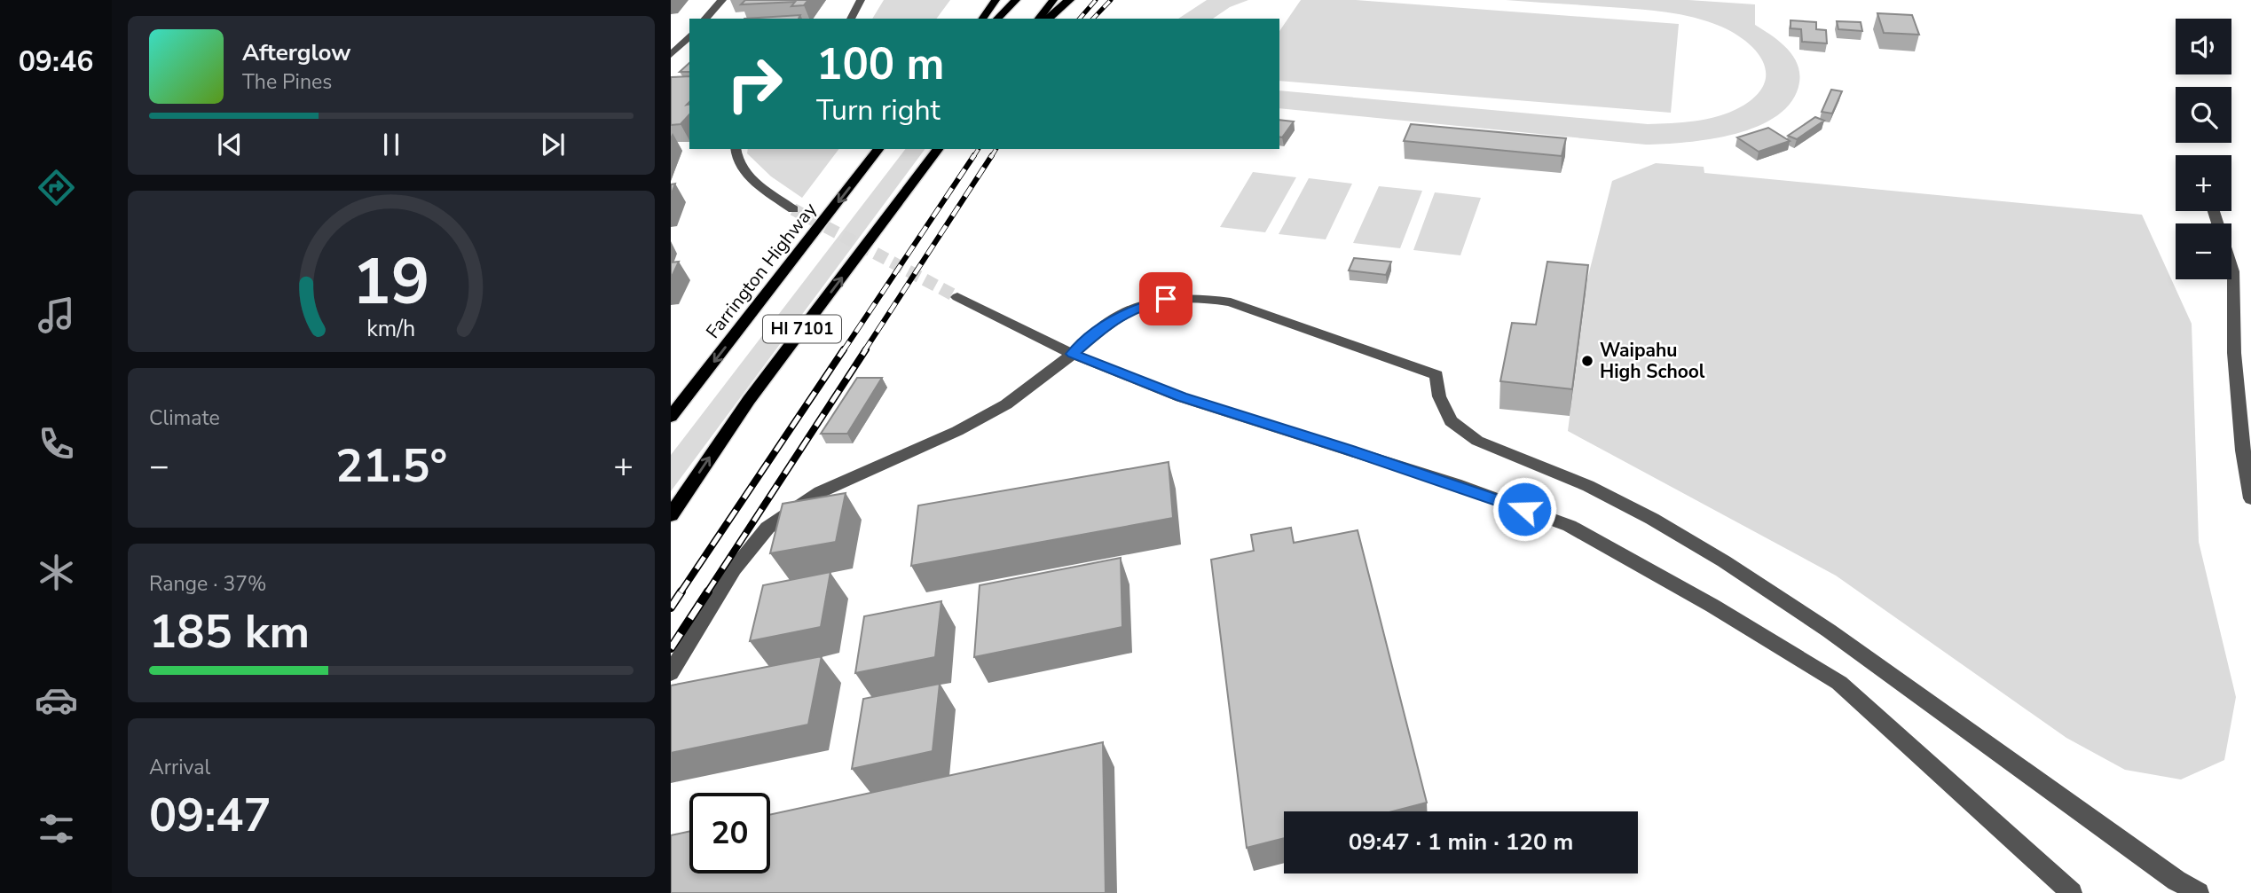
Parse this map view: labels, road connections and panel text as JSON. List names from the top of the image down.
{
  "streets": {
    "main road": ["Farrington Highway", "HI 7101"]
  },
  "places": ["Waipahu High School"],
  "page": {
    "tabs": "09:46",
    "map_buttons": ["+", "−"],
    "turn": ["100 m", "Turn right"],
    "song": ["Afterglow", "The Pines"],
    "tile": [
      "Climate",
      ["Range · 37%", "185 km"],
      ["Arrival", "09:47"]
    ],
    "heat": ["−", "21.5°", "+"],
    "limit": "20",
    "trip": "09:47 · 1 min · 120 m",
    "gauge": ["19", "km/h"]
  }
}
